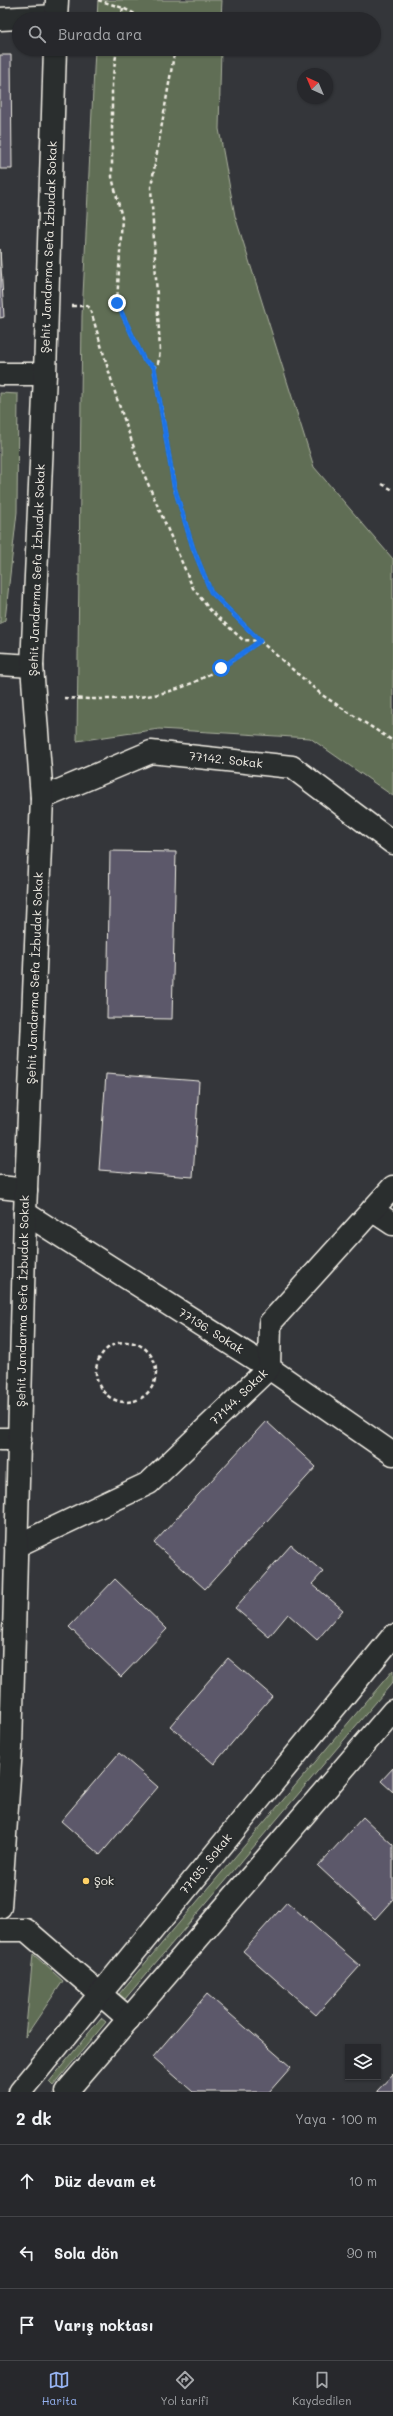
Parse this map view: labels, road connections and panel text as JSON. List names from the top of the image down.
{
  "streets": {
    "street": [
      "Şehit Jandarma Sefa İzbudak Sokak",
      "77142. Sokak",
      "77136. Sokak",
      "77144. Sokak",
      "77135. Sokak"
    ]
  },
  "crossings": [
    ["Şehit Jandarma Sefa İzbudak Sokak", "77142. Sokak"],
    ["Şehit Jandarma Sefa İzbudak Sokak", "77136. Sokak"],
    ["Şehit Jandarma Sefa İzbudak Sokak", "77144. Sokak"],
    ["77136. Sokak", "77144. Sokak"]
  ],
  "places": ["Şok"],
  "north": "top left",
  "page": {
    "search": "Burada ara",
    "heading": ["2 dk", "Yaya · 100 m"],
    "list": [
      ["Düz devam et", "10 m"],
      ["Sola dön", "90 m"],
      "Varış noktası"
    ],
    "nav": ["Harita", "Yol tarifi", "Kaydedilen"]
  }
}
